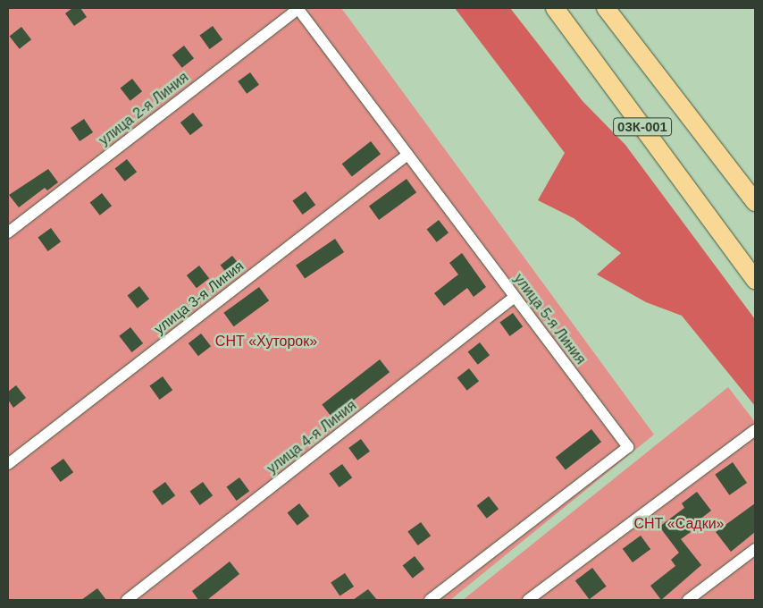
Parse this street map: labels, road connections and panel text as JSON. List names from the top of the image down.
{
  "streets": {
    "main road": ["03К-001"],
    "street": [
      "улица 2-я Линия",
      "улица 3-я Линия",
      "улица 5-я Линия",
      "улица 4-я Линия"
    ]
  },
  "crossings": [
    ["улица 2-я Линия", "улица 5-я Линия"],
    ["улица 3-я Линия", "улица 5-я Линия"],
    ["улица 5-я Линия", "улица 4-я Линия"]
  ],
  "parks": ["СНТ «Хуторок»", "СНТ «Садки»"]
}
